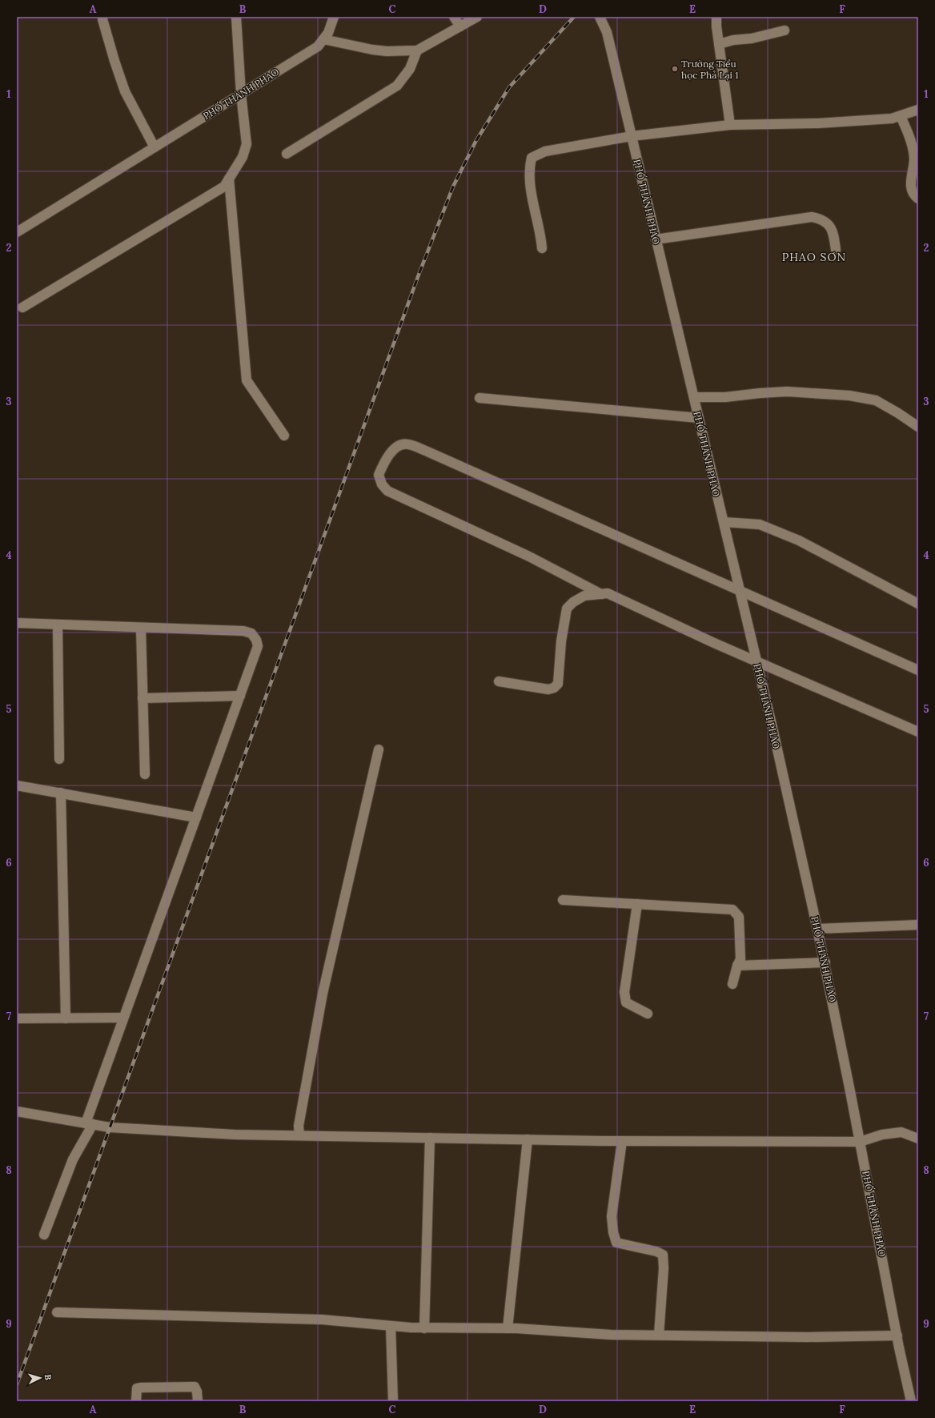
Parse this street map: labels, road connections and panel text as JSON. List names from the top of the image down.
{
  "streets": {
    "street": ["PHỐ THÀNH PHAO"]
  },
  "districts": ["PHAO SƠN"],
  "places": ["Trường Tiểu học Phả Lại 1"],
  "north": "right",
  "grid": {
    "columns": [
      "A",
      "B",
      "C",
      "D",
      "E",
      "F"
    ],
    "rows": [
      "1",
      "2",
      "3",
      "4",
      "5",
      "6",
      "7",
      "8",
      "9"
    ]
  }
}
